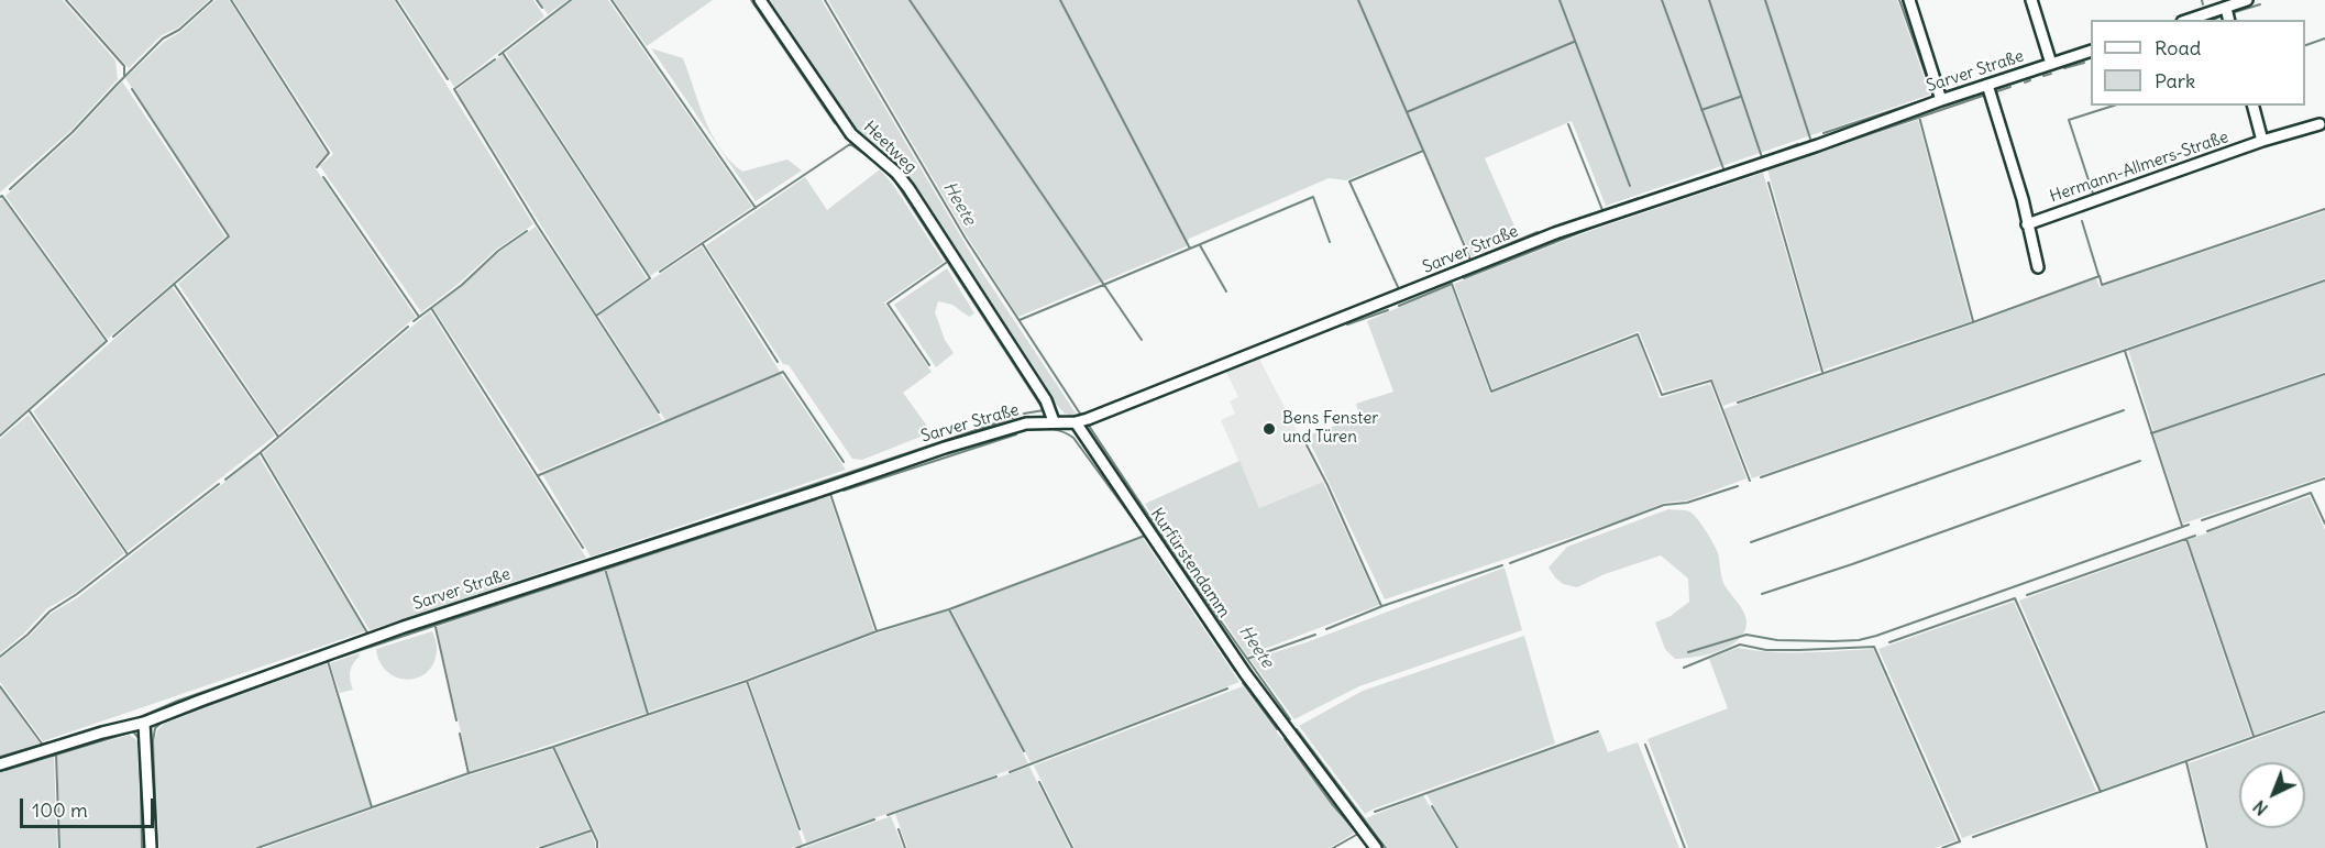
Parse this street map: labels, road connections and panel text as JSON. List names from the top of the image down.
{
  "streets": {
    "street": [
      "Sarver Straße",
      "Heetweg",
      "Hermann-Allmers-Straße",
      "Kurfürstendamm"
    ]
  },
  "crossings": [
    ["Sarver Straße", "Heetweg"],
    ["Sarver Straße", "Kurfürstendamm"]
  ],
  "water": ["Heete"],
  "places": ["Bens Fenster und Türen"],
  "legend": ["Road", "Park"],
  "scale_bar": "100 m",
  "north": "bottom left"
}
